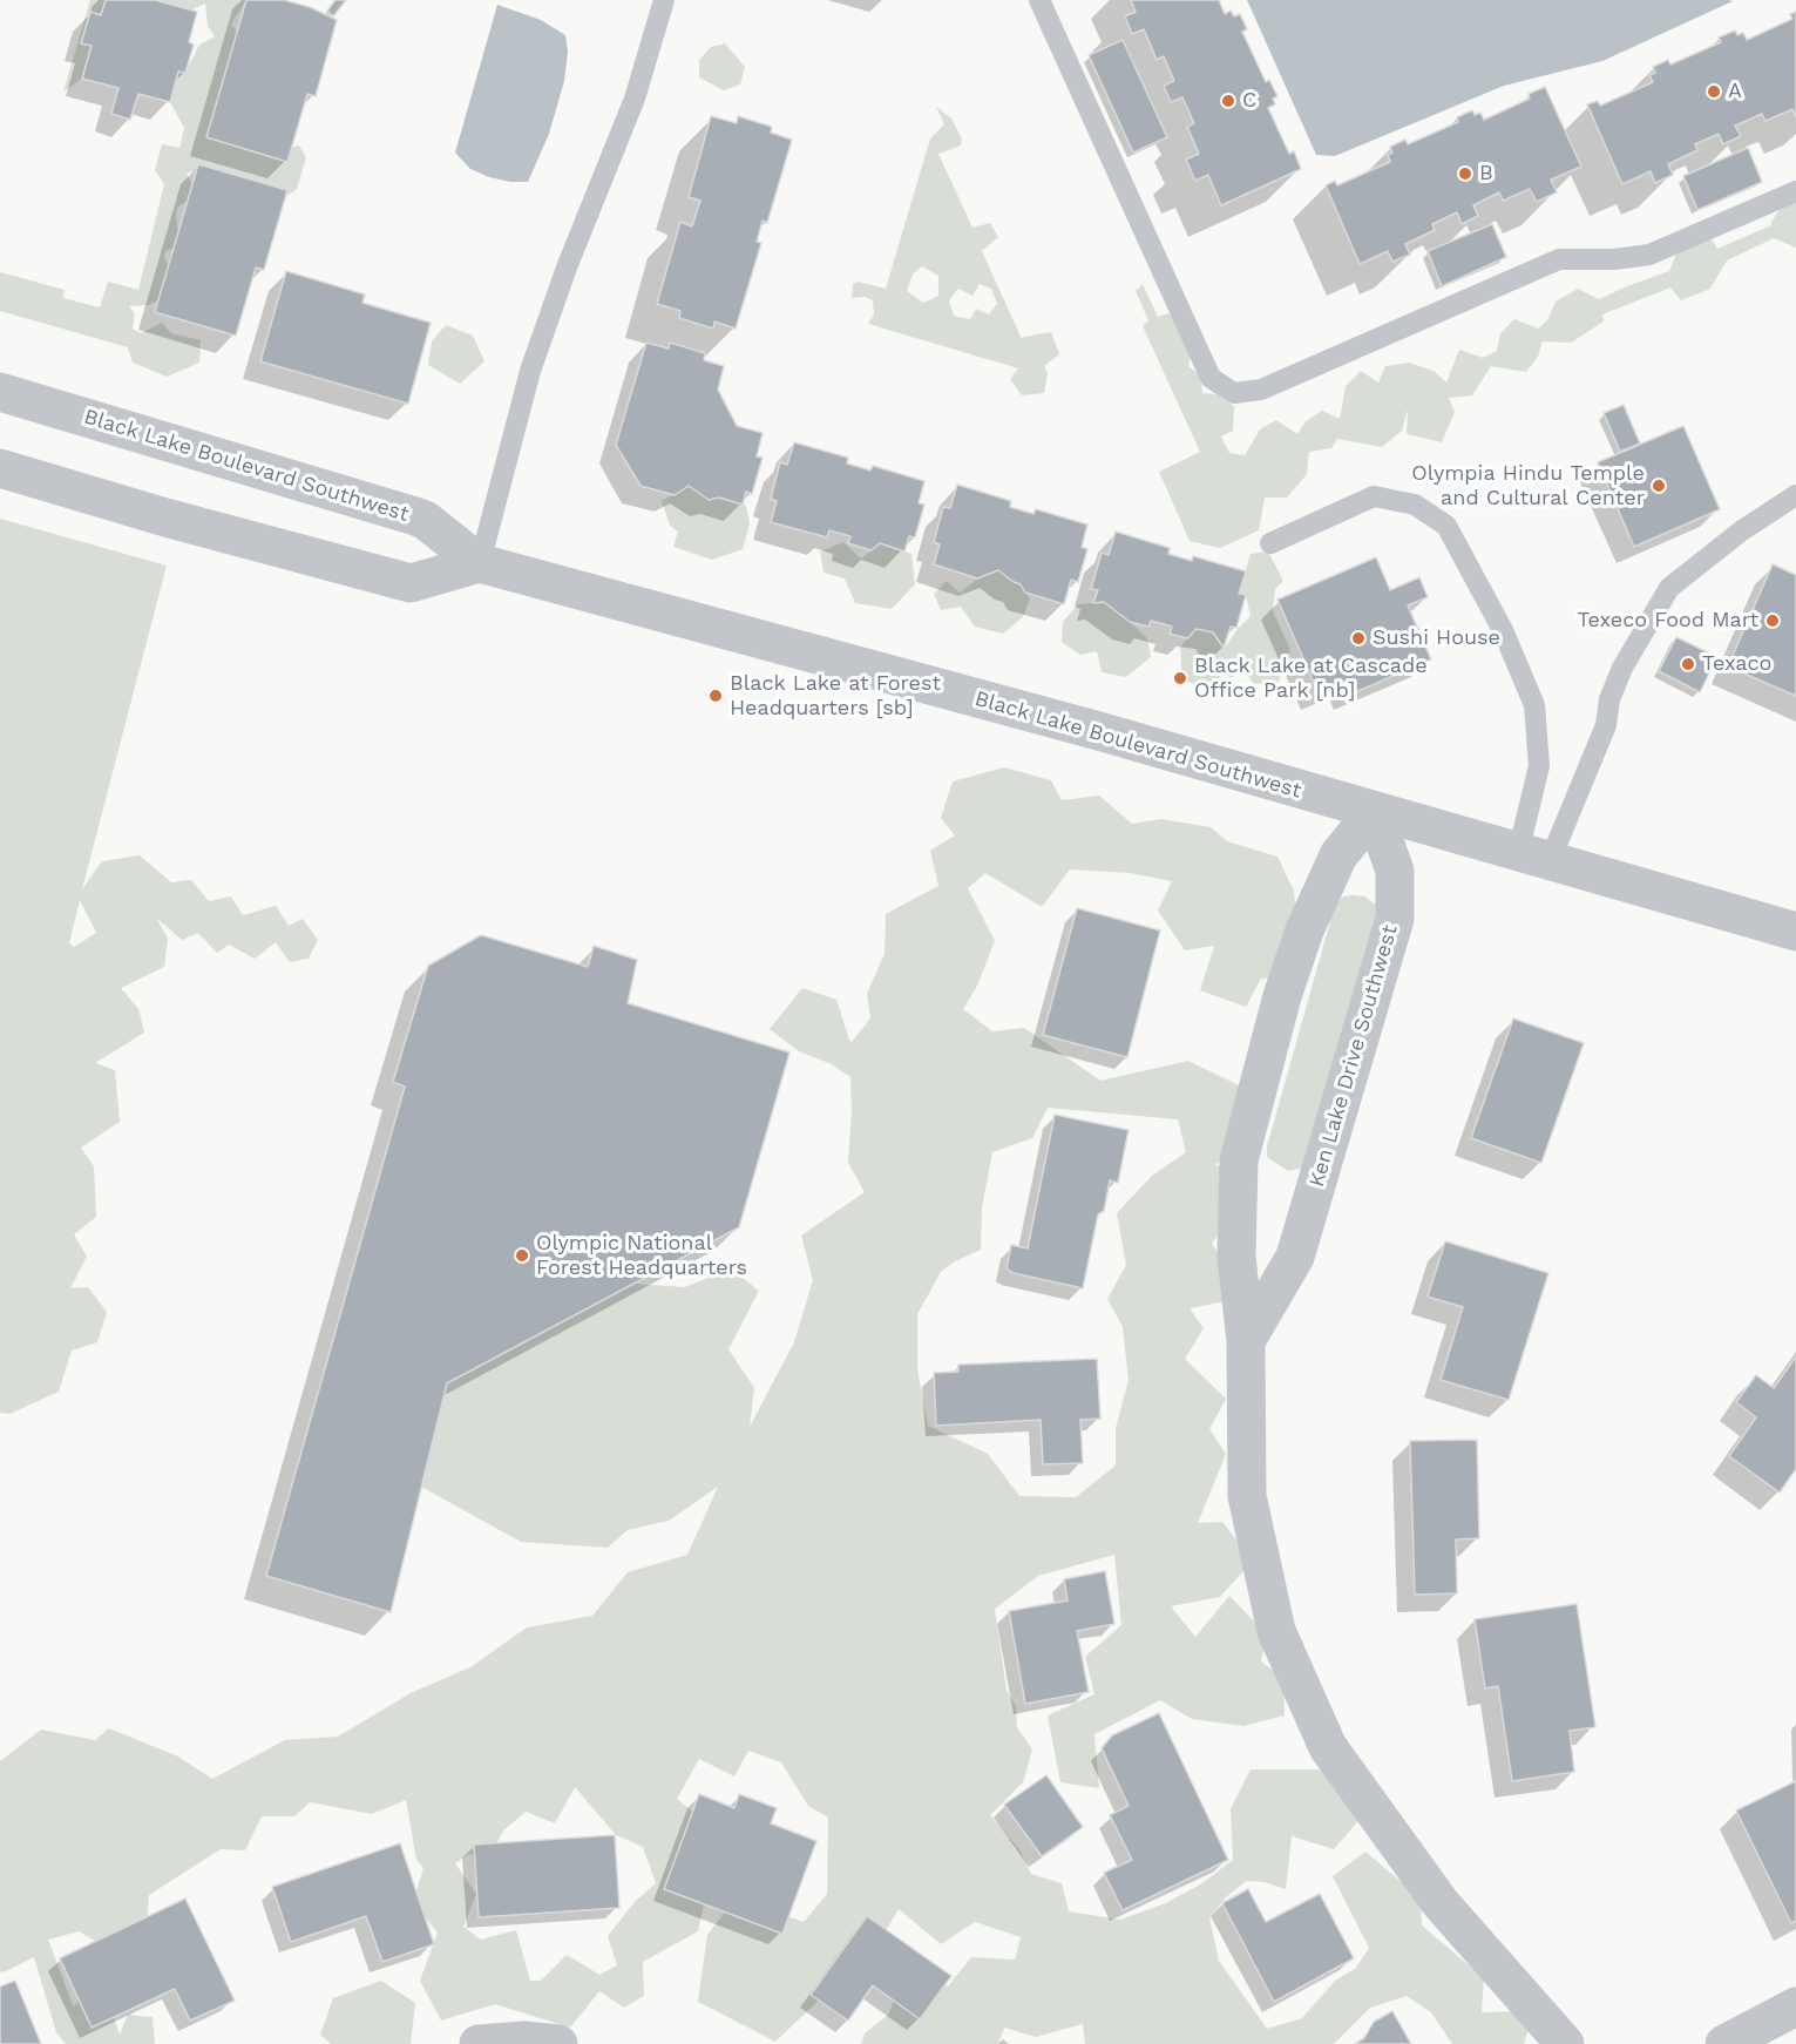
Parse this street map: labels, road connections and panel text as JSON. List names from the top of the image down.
{
  "streets": {
    "street": ["Black Lake Boulevard Southwest", "Ken Lake Drive Southwest"]
  },
  "crossings": [
    ["Black Lake Boulevard Southwest", "Ken Lake Drive Southwest"]
  ],
  "places": [
    "A",
    "C",
    "B",
    "Olympia Hindu Temple and Cultural Center",
    "Texeco Food Mart",
    "Sushi House",
    "Texaco",
    "Black Lake at Cascade Office Park [nb]",
    "Black Lake at Forest Headquarters [sb]",
    "Olympic National Forest Headquarters"
  ]
}
